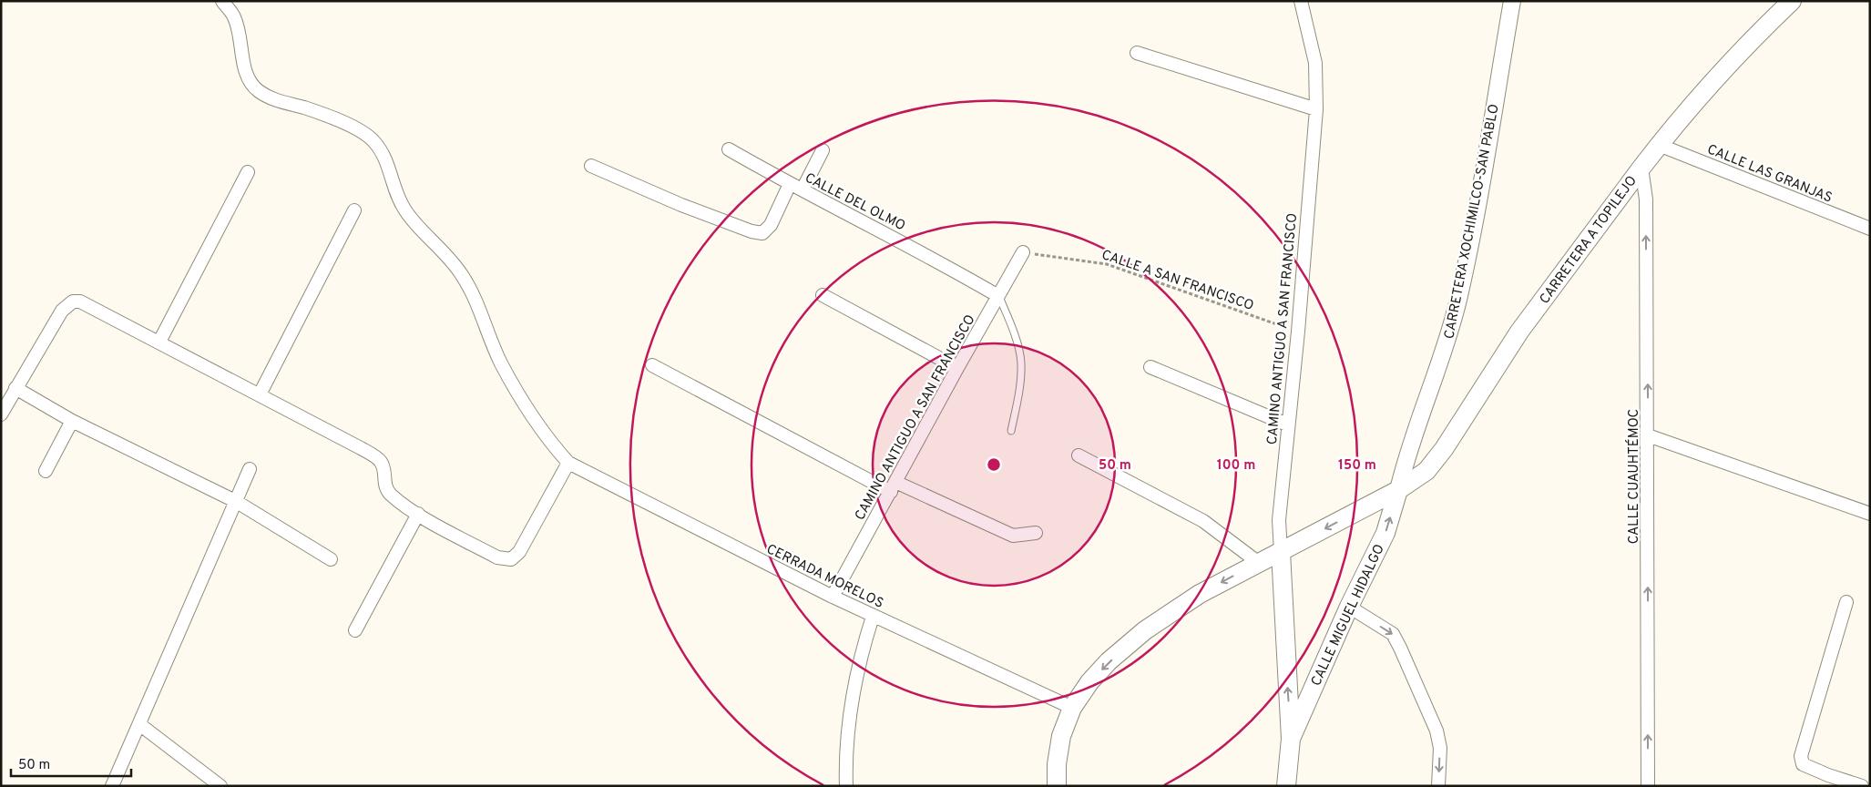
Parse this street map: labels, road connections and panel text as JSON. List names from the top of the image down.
{
  "streets": {
    "main road": ["CARRETERA A TOPILEJO", "CALLE MIGUEL HIDALGO"],
    "street": [
      "CALLE LAS GRANJAS",
      "CALLE DEL OLMO",
      "CARRETERA XOCHIMILCO-SAN PABLO",
      "CAMINO ANTIGUO A SAN FRANCISCO",
      "CALLE CUAUHTÉMOC",
      "CERRADA MORELOS"
    ],
    "path": ["CALLE A SAN FRANCISCO"]
  },
  "crossings": [
    ["CALLE LAS GRANJAS", "CARRETERA A TOPILEJO"],
    ["CALLE DEL OLMO", "CAMINO ANTIGUO A SAN FRANCISCO"],
    ["CARRETERA XOCHIMILCO-SAN PABLO", "CARRETERA A TOPILEJO"],
    ["CARRETERA XOCHIMILCO-SAN PABLO", "CALLE MIGUEL HIDALGO"],
    ["CARRETERA A TOPILEJO", "CAMINO ANTIGUO A SAN FRANCISCO"],
    ["CARRETERA A TOPILEJO", "CALLE CUAUHTÉMOC"],
    ["CARRETERA A TOPILEJO", "CERRADA MORELOS"],
    ["CARRETERA A TOPILEJO", "CALLE MIGUEL HIDALGO"],
    ["CALLE A SAN FRANCISCO", "CAMINO ANTIGUO A SAN FRANCISCO"],
    ["CAMINO ANTIGUO A SAN FRANCISCO", "CERRADA MORELOS"],
    ["CAMINO ANTIGUO A SAN FRANCISCO", "CALLE MIGUEL HIDALGO"]
  ],
  "one_way": ["CALLE CUAUHTÉMOC"],
  "scale_bar": "50 m",
  "rings": ["50 m", "100 m", "150 m"]
}
